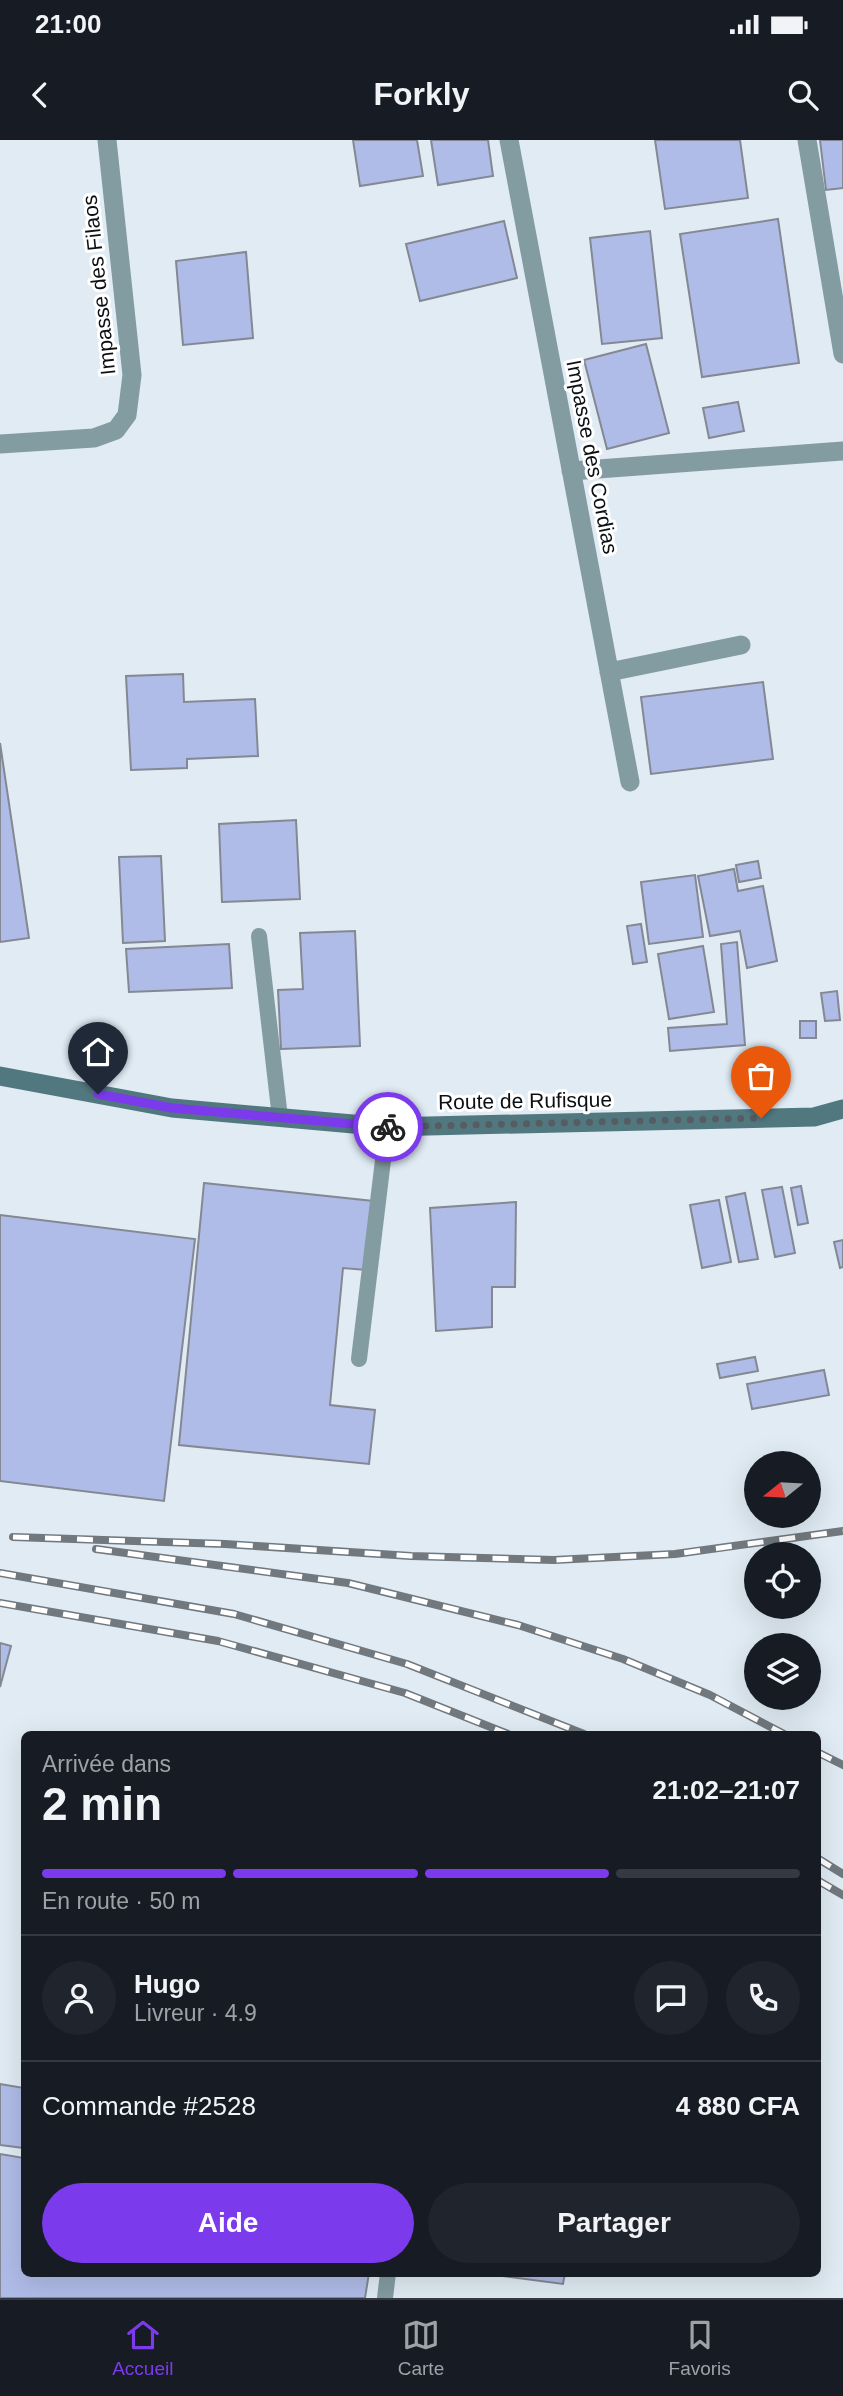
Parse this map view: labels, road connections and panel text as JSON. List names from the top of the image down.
{
  "streets": {
    "main road": ["Route de Rufisque"],
    "street": ["Impasse des Filaos", "Impasse des Cordias"]
  },
  "north": "left",
  "page": {
    "status": "21:00",
    "header": "Forkly",
    "heading": ["2 min", "Arrivée dans", "21:02–21:07"],
    "panel": [
      "Hugo",
      "Livreur · 4.9",
      "Commande #2528",
      "4 880 CFA"
    ],
    "bar": "En route · 50 m",
    "buttons": ["Aide", "Partager"],
    "tabs": ["Accueil", "Carte", "Favoris"]
  }
}
